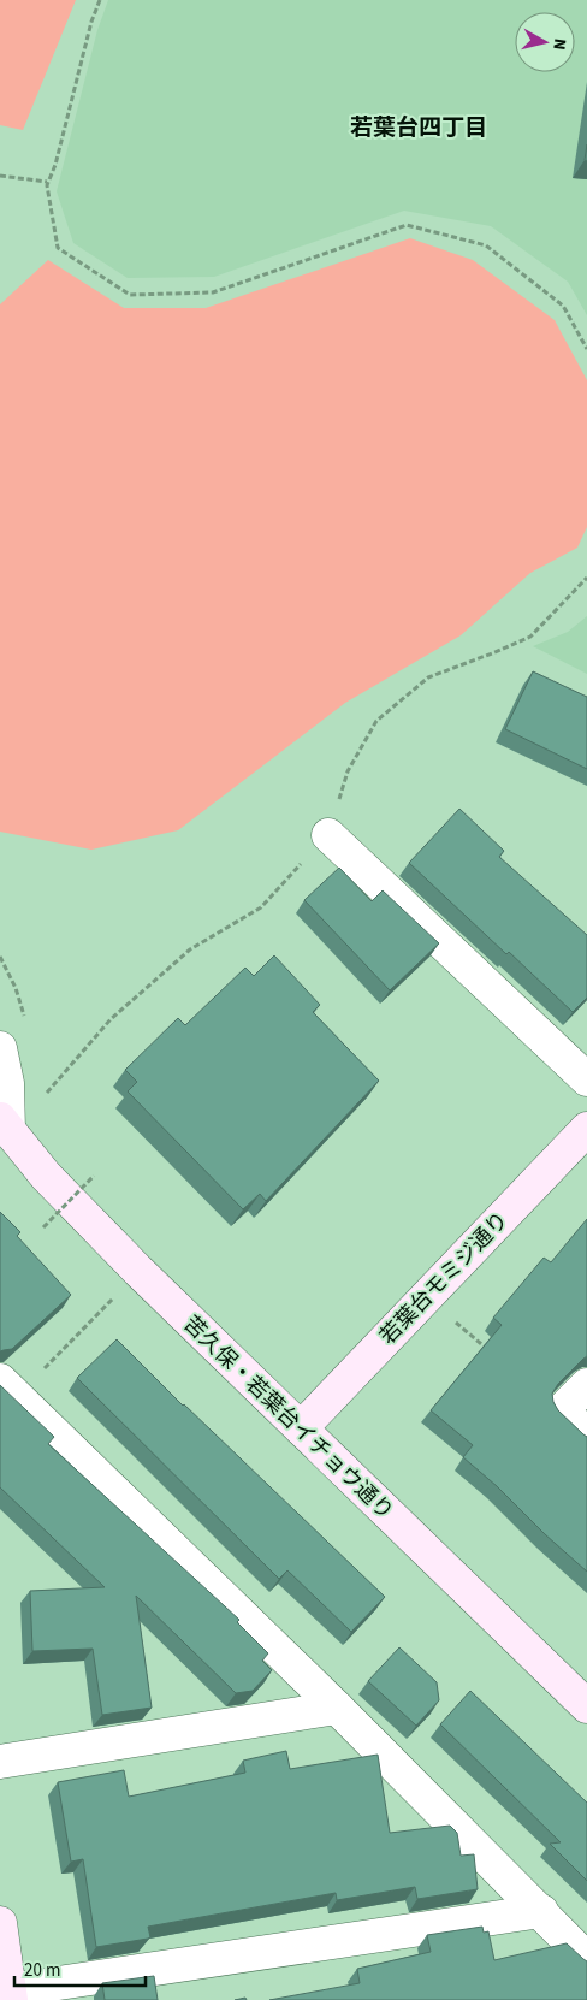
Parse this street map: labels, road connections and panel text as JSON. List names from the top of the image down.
{
  "streets": {
    "street": ["若葉台モミジ通り", "苦久保・若葉台イチョウ通り"]
  },
  "crossings": [
    ["若葉台モミジ通り", "苦久保・若葉台イチョウ通り"]
  ],
  "districts": ["若葉台四丁目"],
  "scale_bar": "20 m",
  "north": "right"
}
